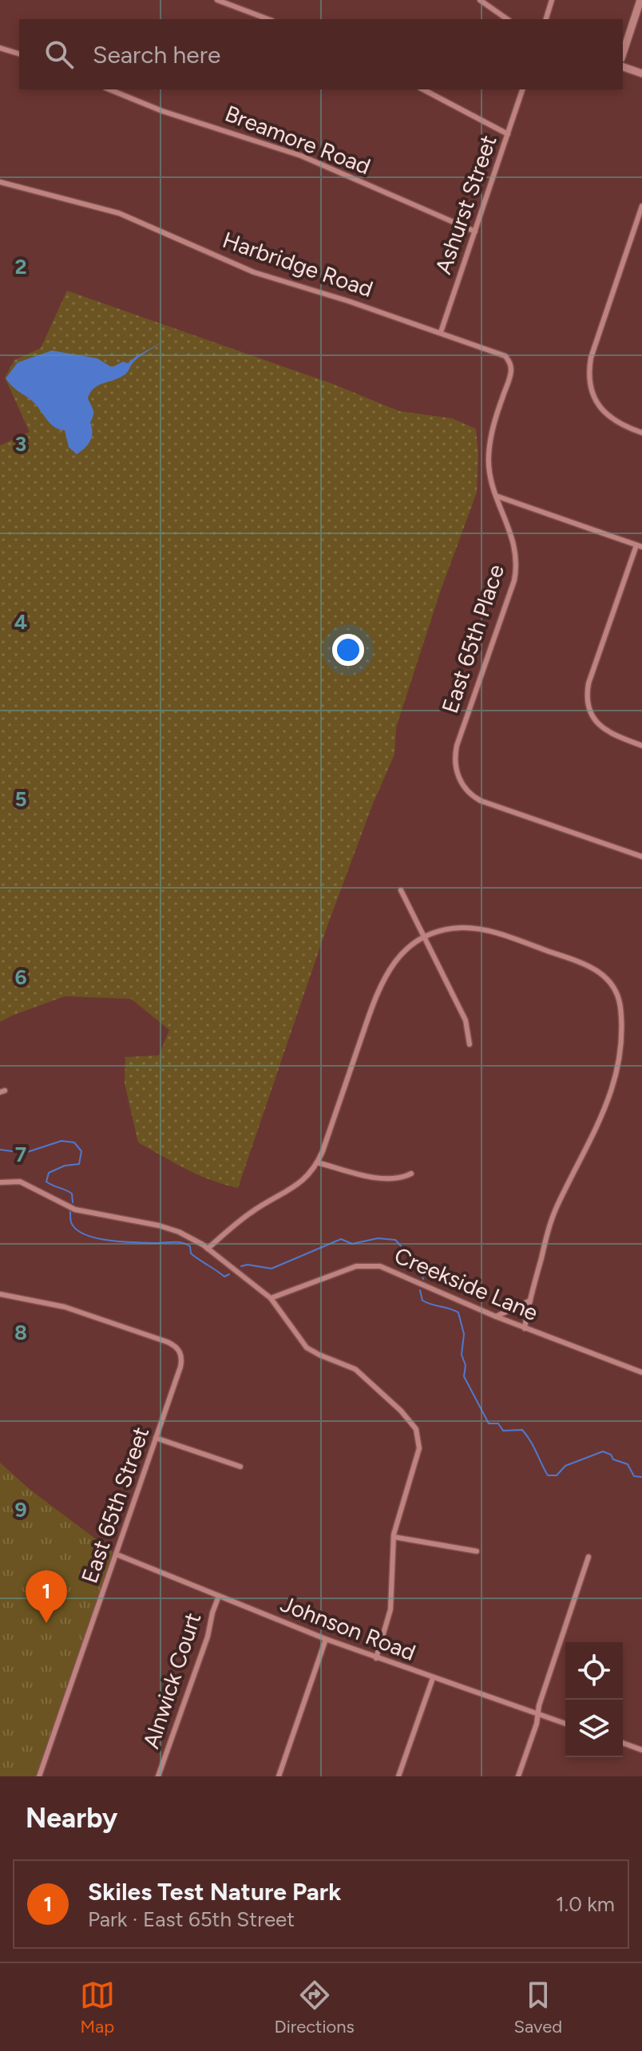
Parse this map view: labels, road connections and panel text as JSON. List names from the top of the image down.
{
  "streets": {
    "street": [
      "Breamore Road",
      "Ashurst Street",
      "Harbridge Road",
      "East 65th Place",
      "Creekside Lane",
      "East 65th Street",
      "Johnson Road",
      "Alnwick Court"
    ]
  },
  "crossings": [
    ["Breamore Road", "Ashurst Street"],
    ["Ashurst Street", "Harbridge Road"],
    ["Harbridge Road", "East 65th Place"],
    ["East 65th Street", "Johnson Road"],
    ["Johnson Road", "Alnwick Court"]
  ],
  "page": {
    "search": "Search here",
    "pins": "1",
    "heading": "Nearby",
    "list": [
      {
        "mark": "1",
        "name": "Skiles Test Nature Park",
        "note": "Park · East 65th Street",
        "value": "1.0 km"
      }
    ],
    "nav": ["Map", "Directions", "Saved"]
  },
  "grid": {
    "rows": [
      "2",
      "3",
      "4",
      "5",
      "6",
      "7",
      "8",
      "9"
    ]
  }
}
